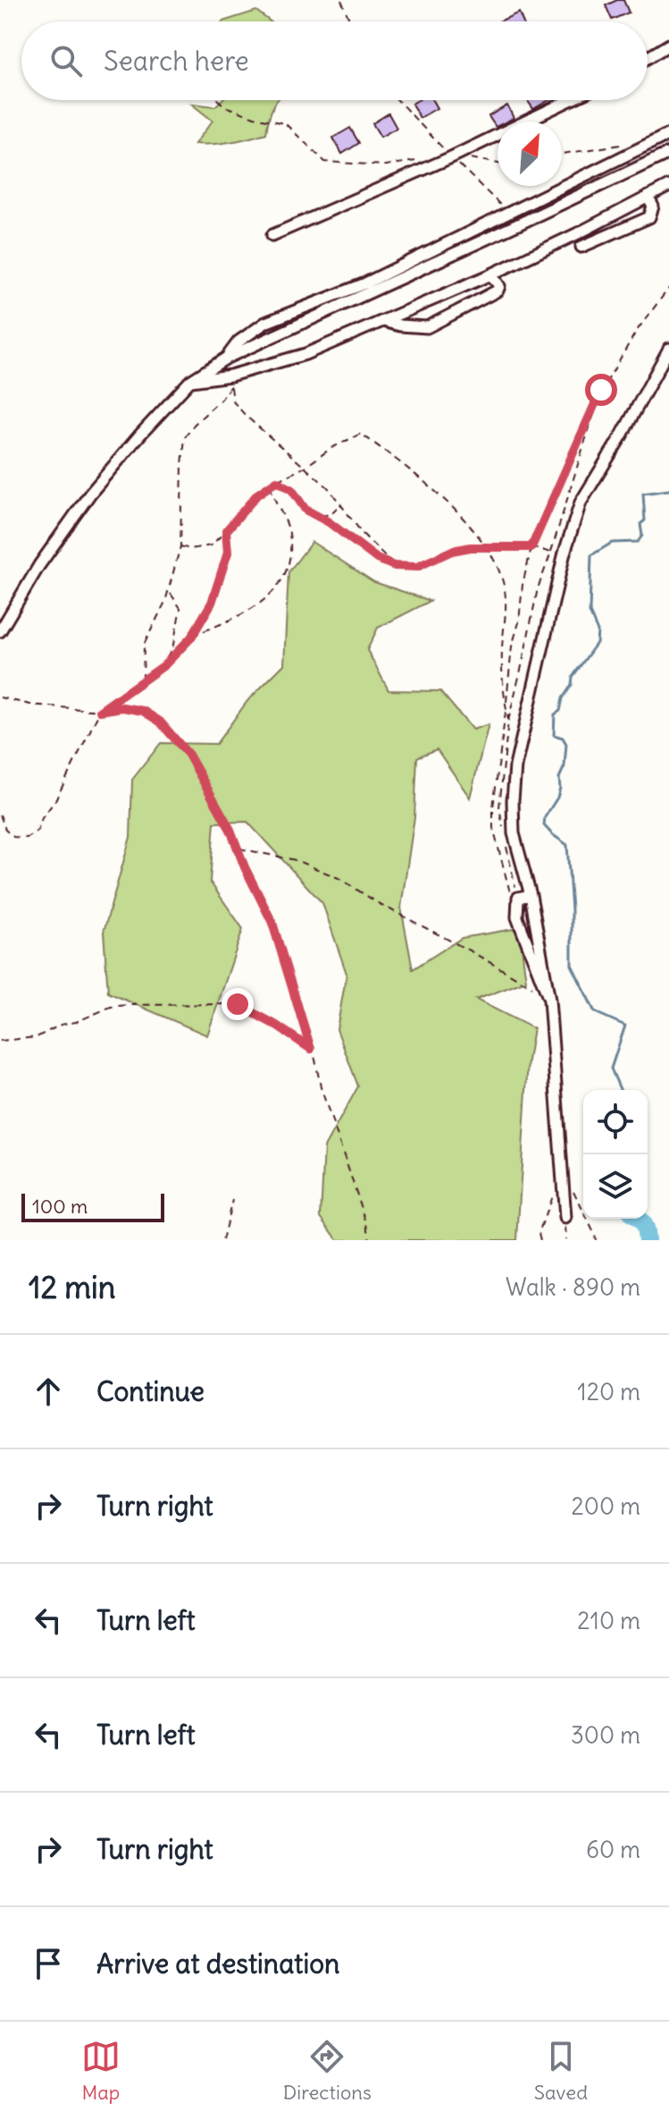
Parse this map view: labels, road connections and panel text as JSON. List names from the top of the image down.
{
  "scale_bar": "100 m",
  "north": "top right",
  "page": {
    "search": "Search here",
    "scale": "100 m",
    "heading": ["12 min", "Walk · 890 m"],
    "list": [
      ["Continue", "120 m"],
      ["Turn right", "200 m"],
      ["Turn left", "210 m"],
      ["Turn left", "300 m"],
      ["Turn right", "60 m"],
      "Arrive at destination"
    ],
    "nav": ["Map", "Directions", "Saved"]
  }
}
